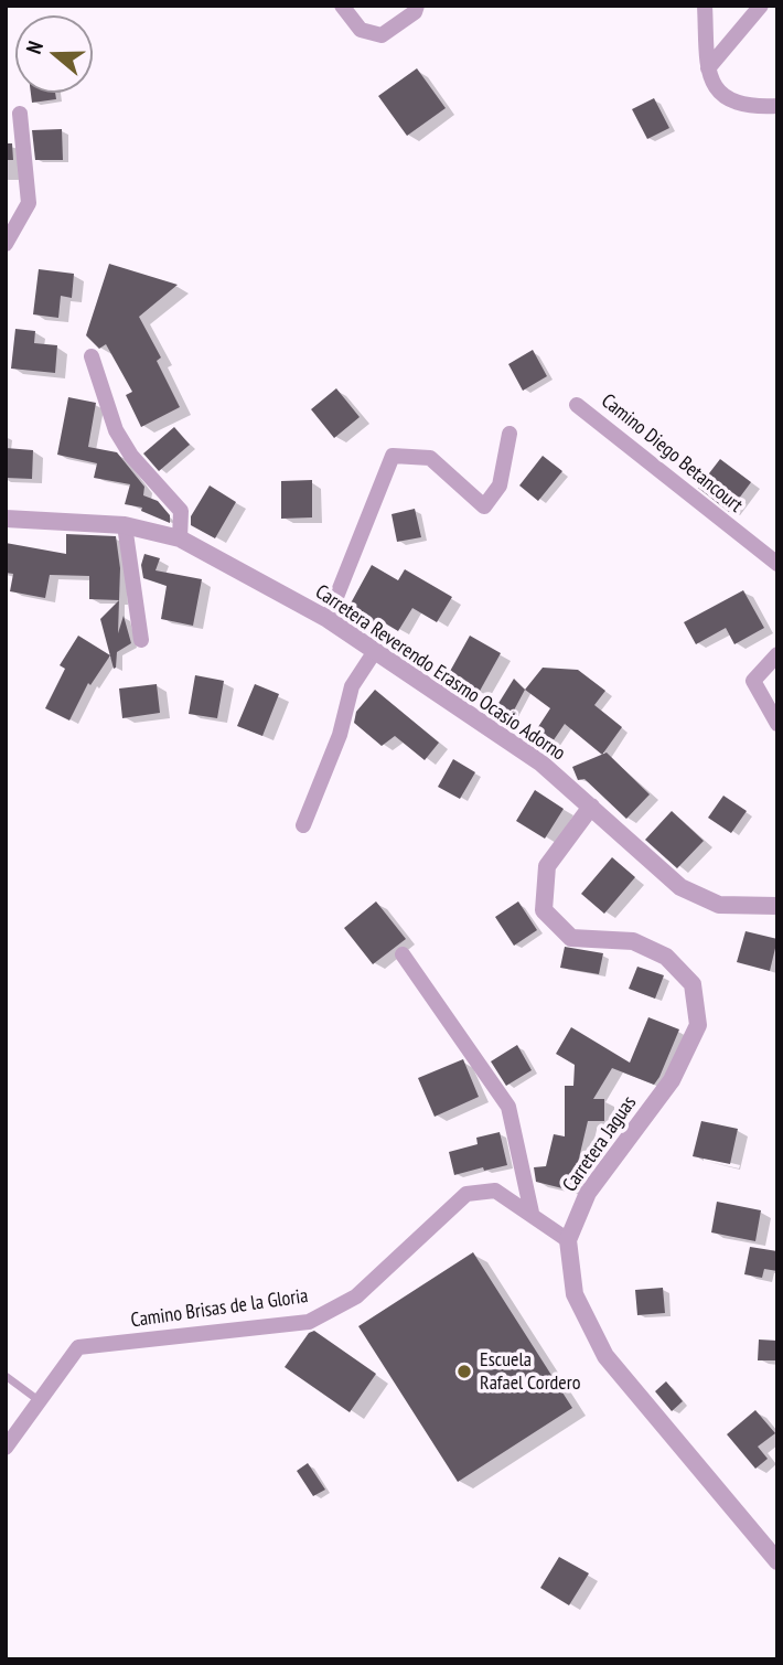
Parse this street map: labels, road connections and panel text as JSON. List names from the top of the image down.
{
  "streets": {
    "street": [
      "Camino Diego Betancourt",
      "Carretera Reverendo Erasmo Ocasio Adorno",
      "Carretera Jaguas",
      "Camino Brisas de la Gloria"
    ]
  },
  "crossings": [
    ["Carretera Reverendo Erasmo Ocasio Adorno", "Carretera Jaguas"],
    ["Carretera Jaguas", "Camino Brisas de la Gloria"]
  ],
  "places": ["Escuela Rafael Cordero"],
  "north": "left"
}
